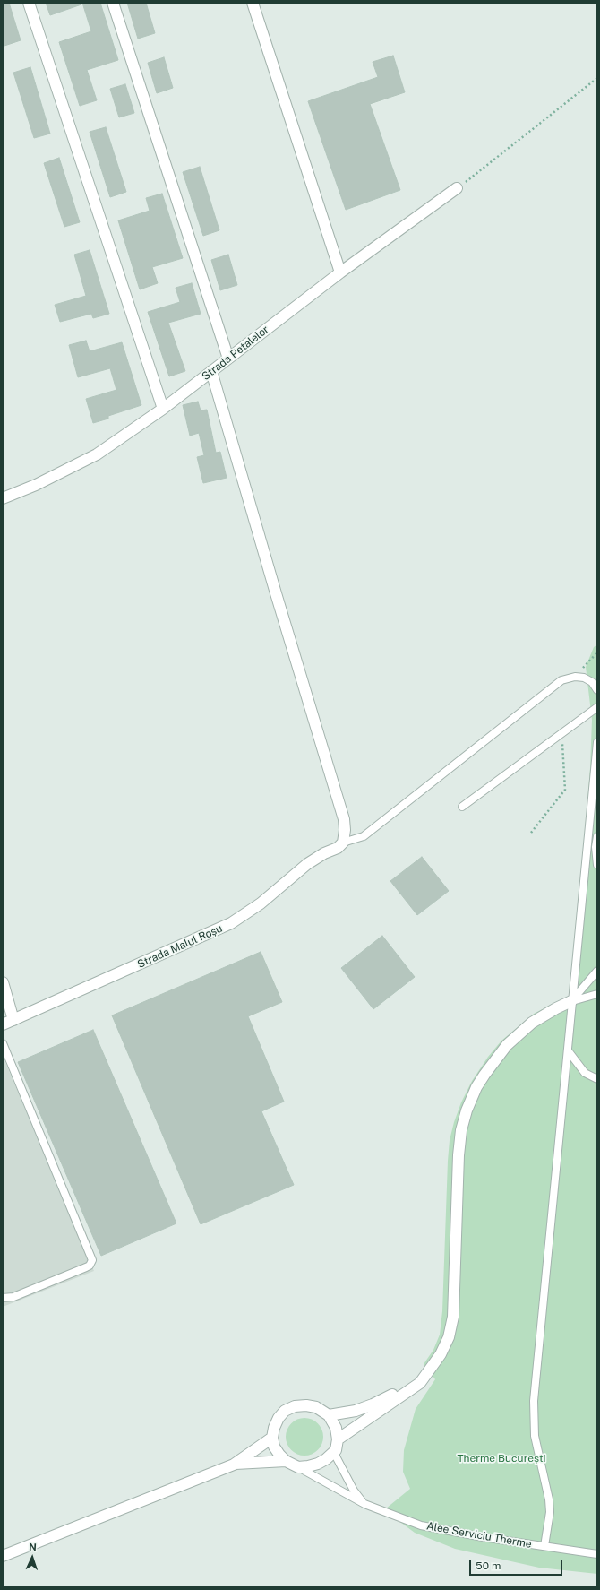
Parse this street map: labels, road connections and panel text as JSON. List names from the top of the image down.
{
  "streets": {
    "street": ["Strada Petalelor", "Strada Malul Roșu"],
    "lane": ["Alee Serviciu Therme"]
  },
  "parks": ["Therme București"],
  "scale_bar": "50 m",
  "north": "top"
}
